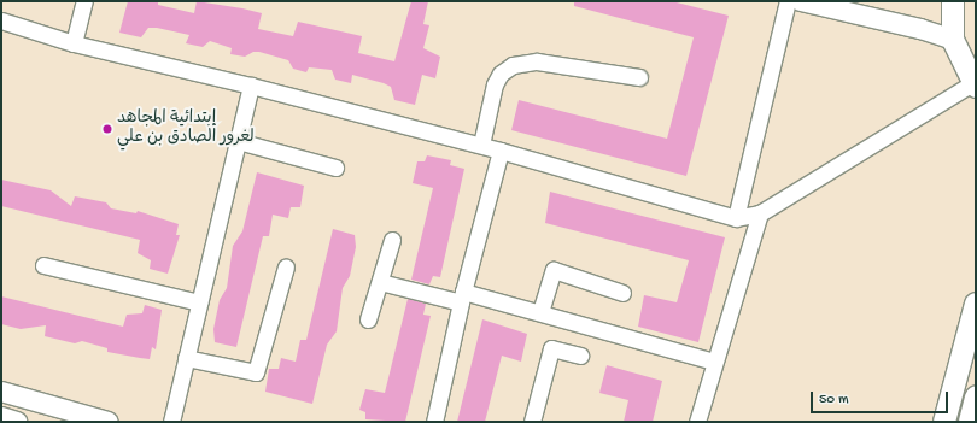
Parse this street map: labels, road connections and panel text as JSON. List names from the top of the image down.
{
  "places": ["إبتدائية المجاهد لغرور الصادق بن علي"],
  "scale_bar": "50 m"
}
